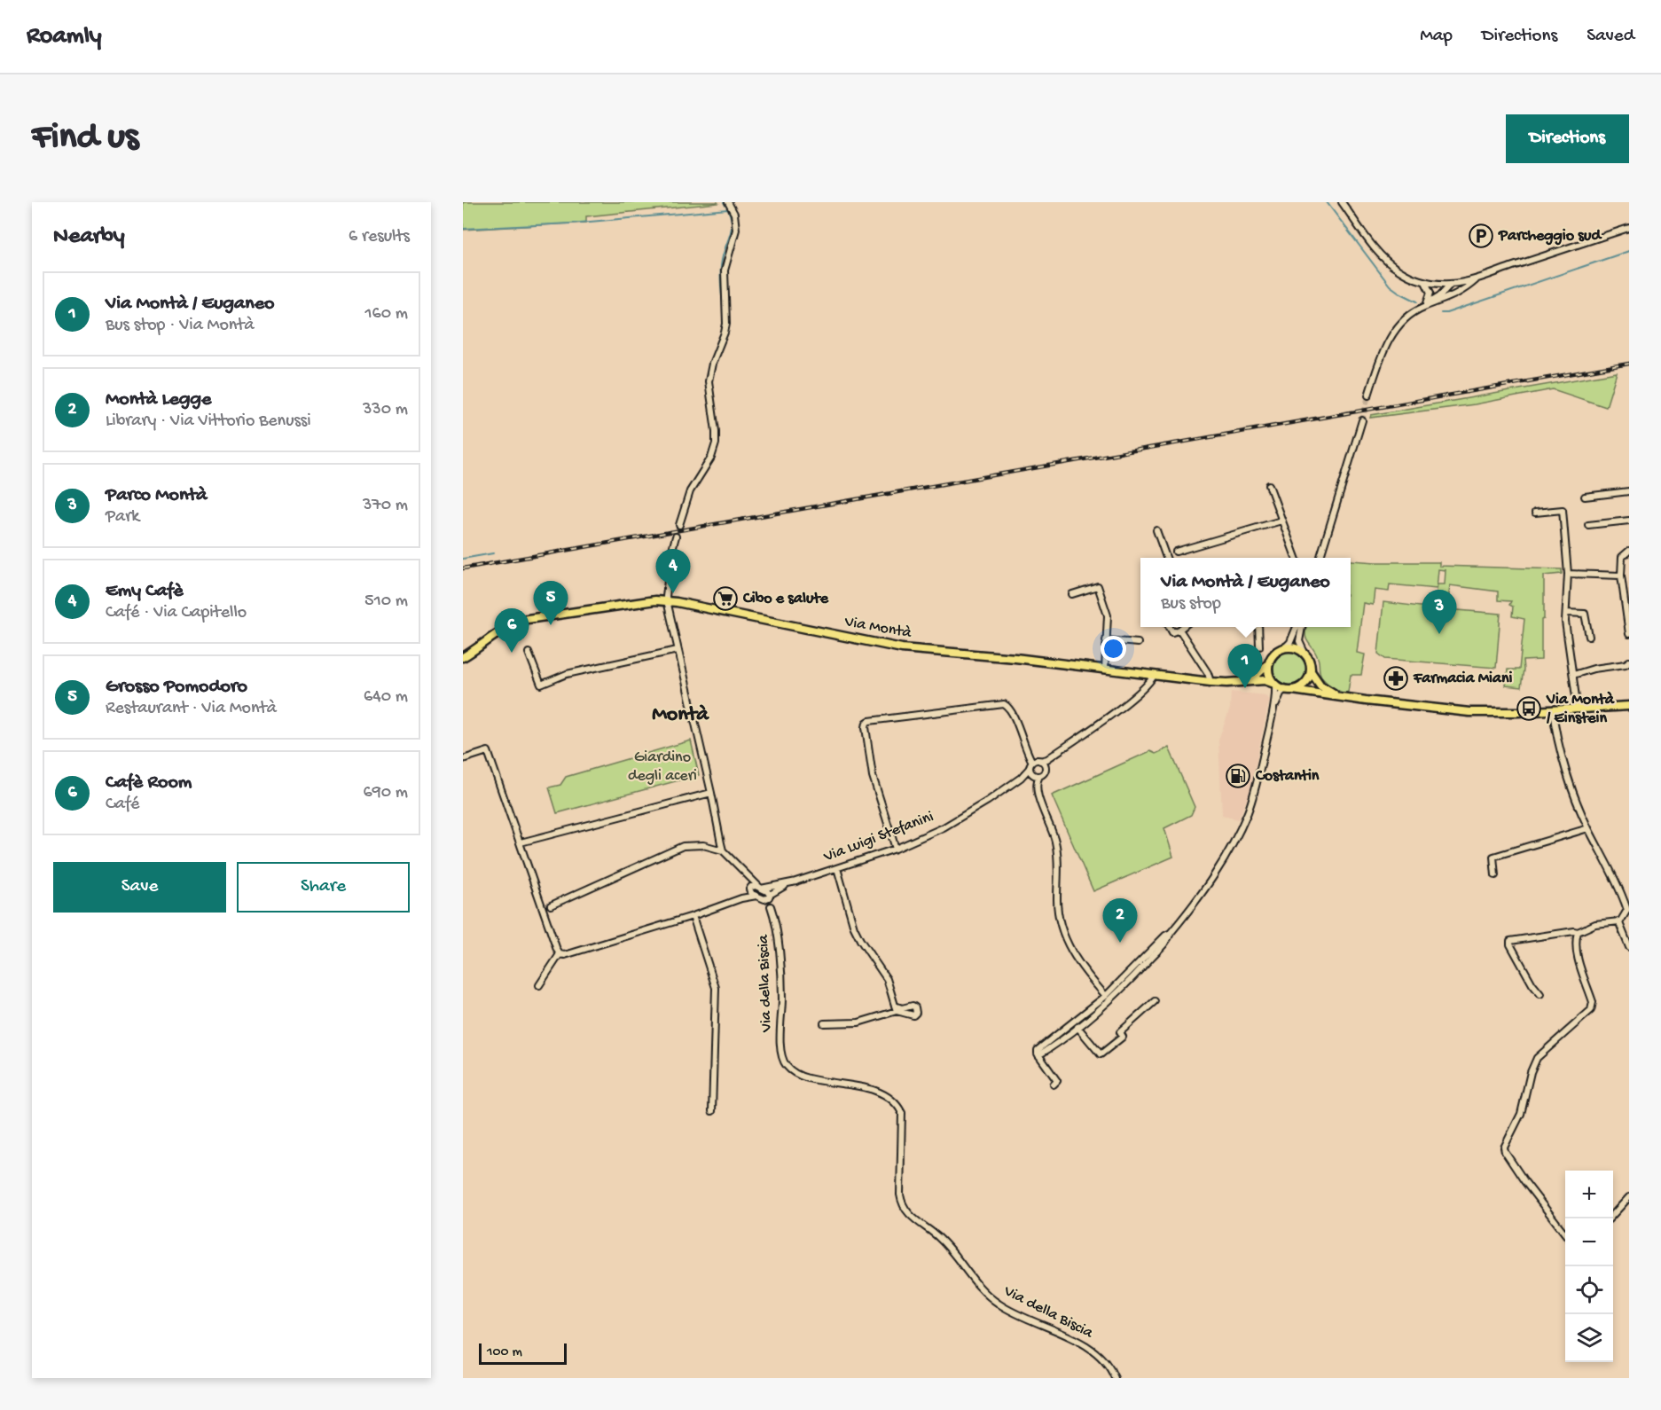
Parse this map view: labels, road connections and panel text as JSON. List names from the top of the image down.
{
  "streets": {
    "main road": ["Via Montà"],
    "street": ["Via Luigi Stefanini", "Via della Biscia"]
  },
  "crossings": [
    ["Via Luigi Stefanini", "Via della Biscia"]
  ],
  "districts": ["Montà"],
  "parks": ["Giardino degli aceri"],
  "places": {
    "parking": ["Parcheggio sud"],
    "supermarket": ["Cibo e salute"],
    "pharmacy": ["Farmacia Miani"],
    "bus stop": ["Via Montà / Einstein"],
    "fuel station": ["Costantin"]
  },
  "scale_bar": "100 m",
  "page": {
    "header": "Roamly",
    "nav": ["Map", "Directions", "Saved"],
    "buttons": [
      "Directions",
      ["Save", "Share"]
    ],
    "title": "Find us",
    "heading": ["Nearby", "6 results"],
    "list": [
      {
        "mark": "1",
        "name": "Via Montà / Euganeo",
        "note": "Bus stop · Via Montà",
        "value": "160 m"
      },
      {
        "mark": "2",
        "name": "Montà Legge",
        "note": "Library · Via Vittorio Benussi",
        "value": "330 m"
      },
      {
        "mark": "3",
        "name": "Parco Montà",
        "note": "Park",
        "value": "370 m"
      },
      {
        "mark": "4",
        "name": "Emy Cafè",
        "note": "Café · Via Capitello",
        "value": "510 m"
      },
      {
        "mark": "5",
        "name": "Grosso Pomodoro",
        "note": "Restaurant · Via Montà",
        "value": "640 m"
      },
      {
        "mark": "6",
        "name": "Cafè Room",
        "note": "Café",
        "value": "690 m"
      }
    ],
    "pins": [
      "4",
      "5",
      "3",
      "6",
      "1",
      "2"
    ],
    "popup": ["Via Montà / Euganeo", "Bus stop"],
    "map_buttons": ["+", "−"],
    "scale": "100 m"
  }
}
